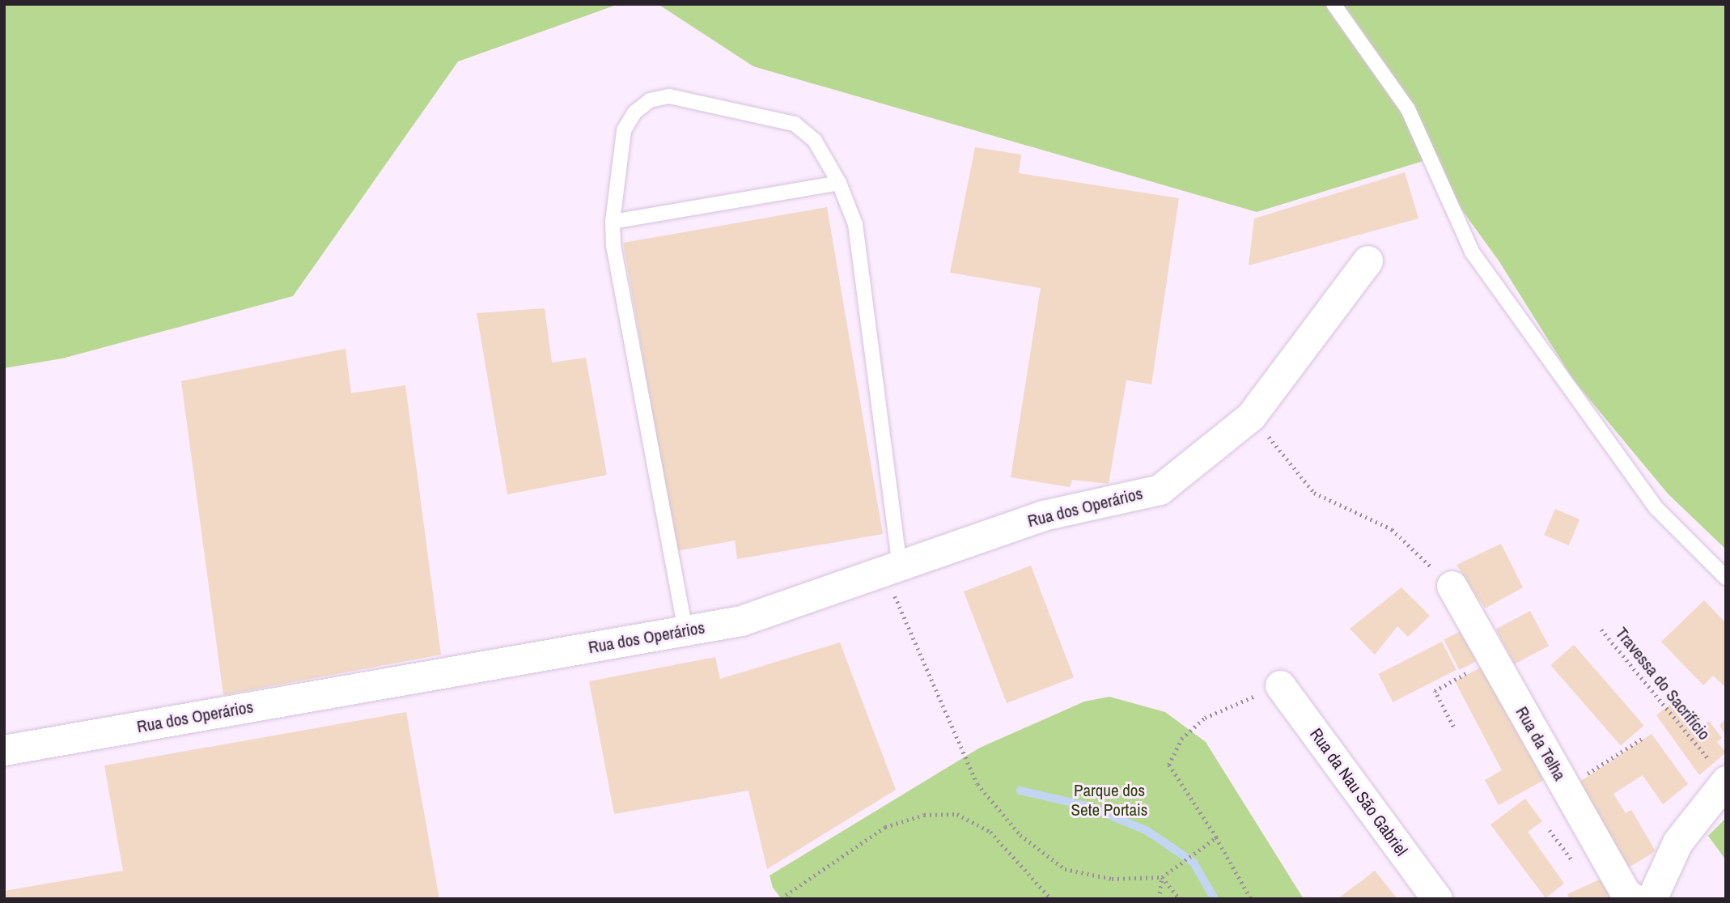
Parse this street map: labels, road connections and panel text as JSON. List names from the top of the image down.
{
  "streets": {
    "street": ["Rua dos Operários", "Rua da Telha", "Rua da Nau São Gabriel"],
    "path": ["Travessa do Sacrifício"]
  },
  "parks": ["Parque dos Sete Portais"]
}
